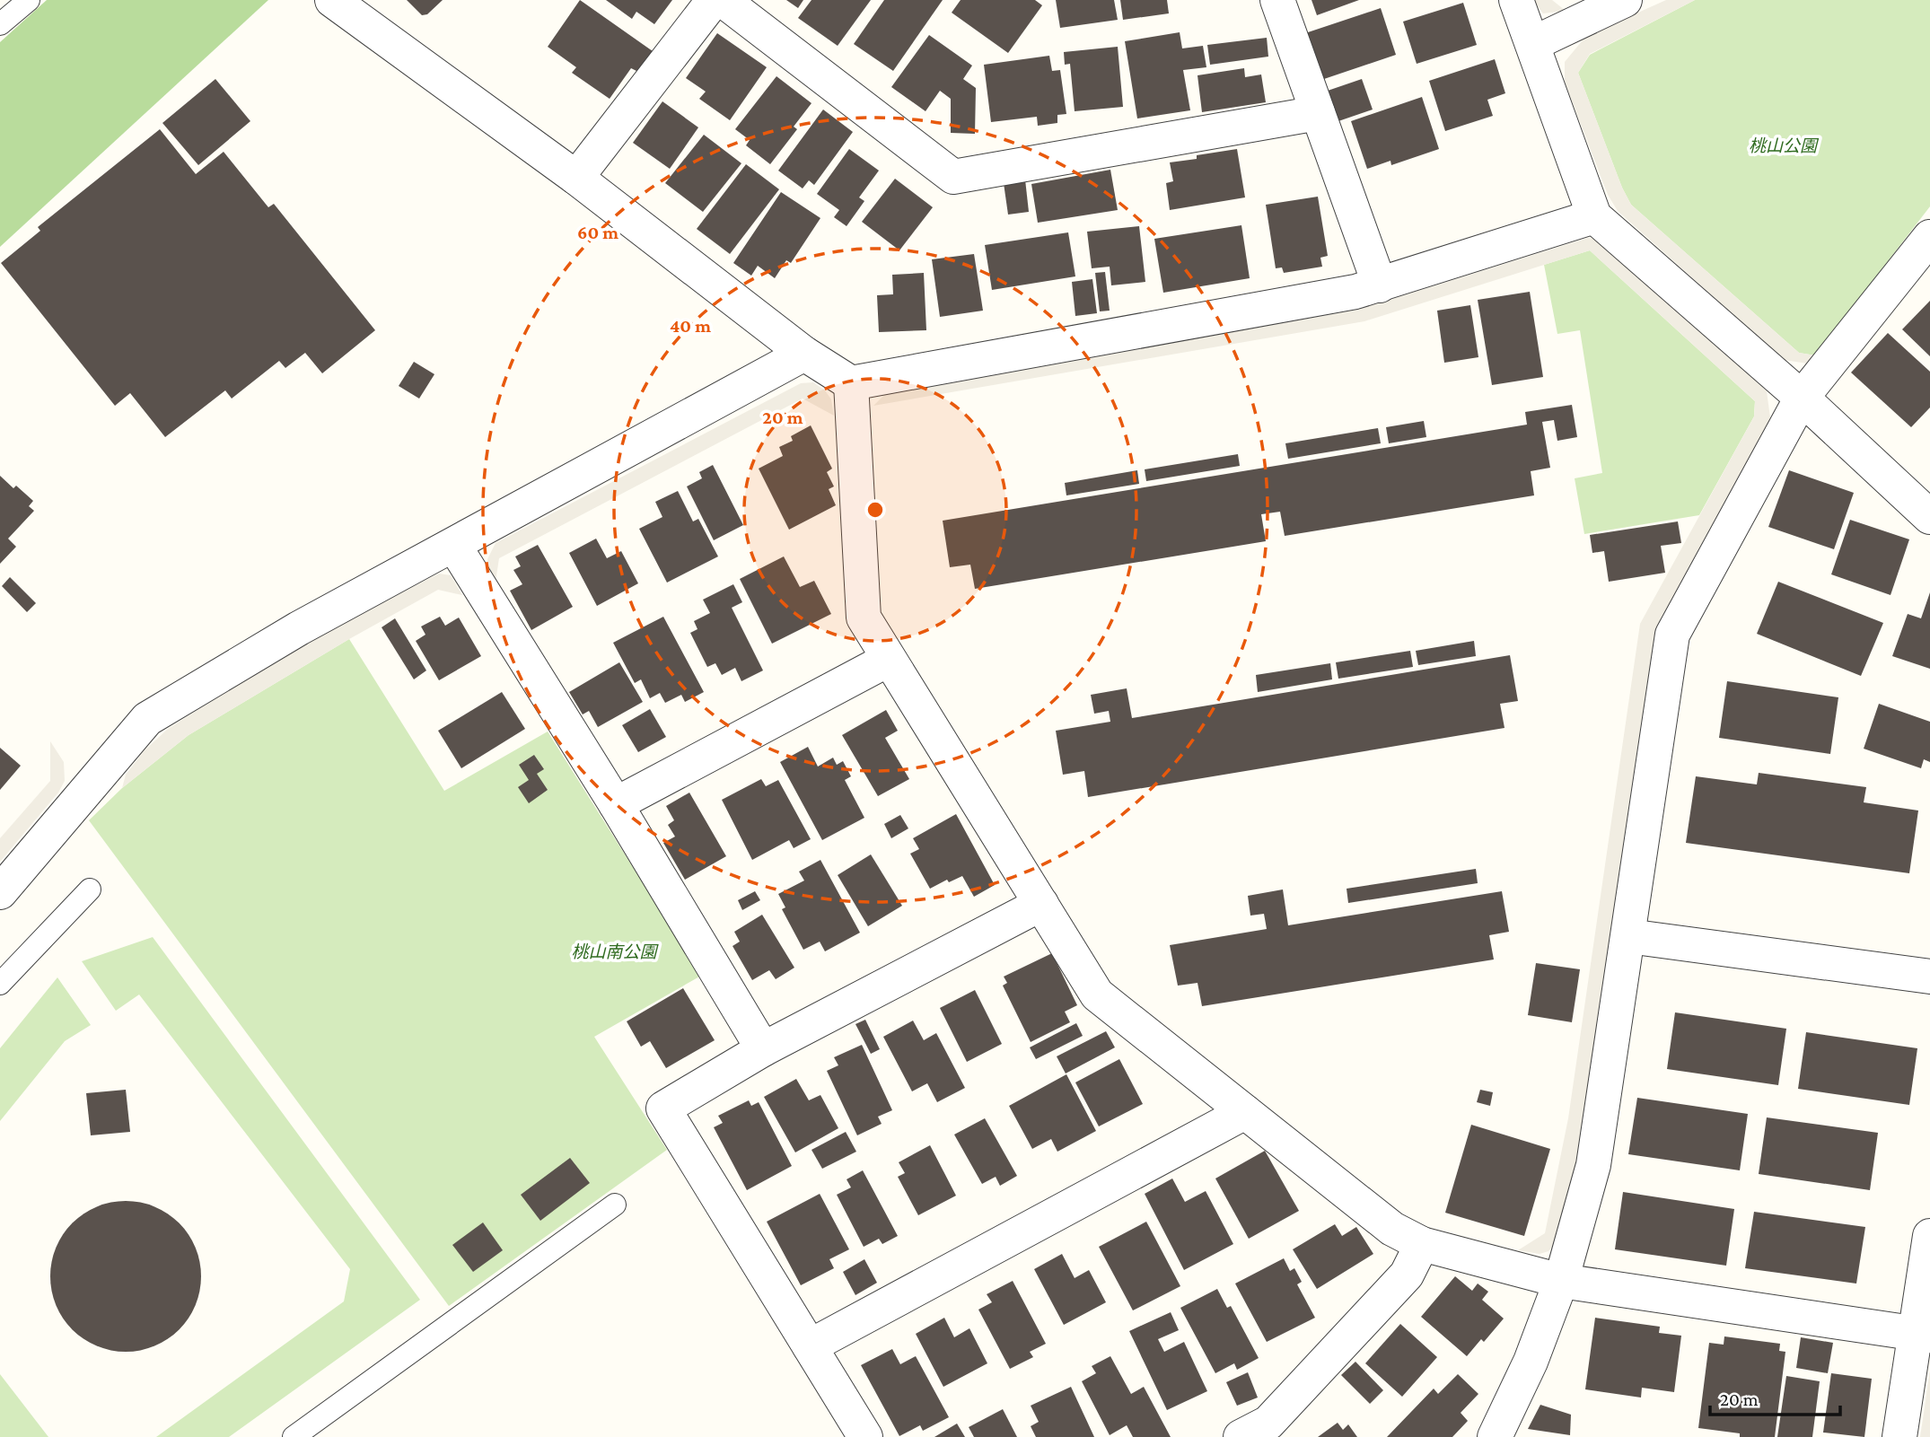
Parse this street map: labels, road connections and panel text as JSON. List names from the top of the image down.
{
  "parks": ["桃山公園", "桃山南公園"],
  "scale_bar": "20 m",
  "rings": ["60 m", "40 m", "20 m"]
}
